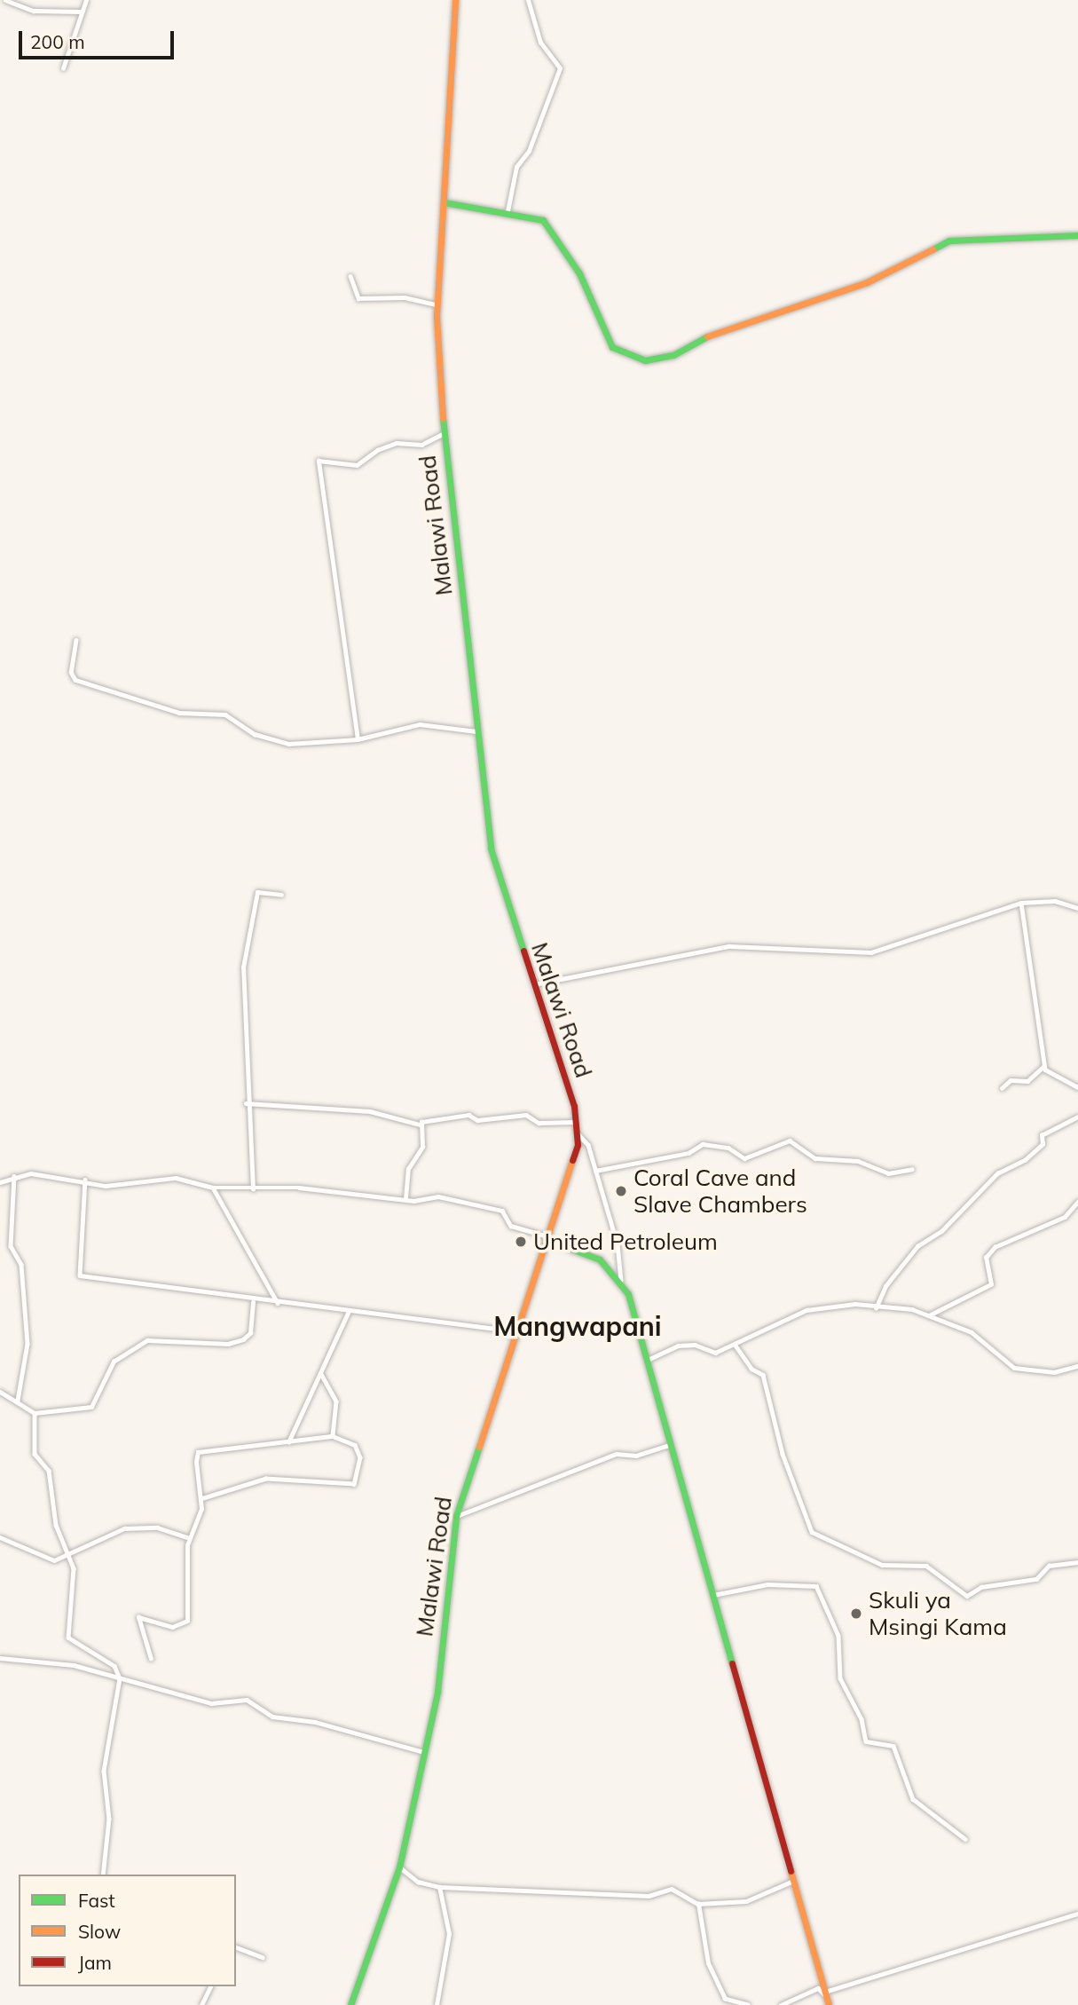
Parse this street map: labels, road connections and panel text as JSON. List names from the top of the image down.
{
  "streets": {
    "main road": ["Malawi Road"]
  },
  "districts": ["Mangwapani"],
  "places": ["Coral Cave and Slave Chambers", "United Petroleum", "Skuli ya Msingi Kama"],
  "legend": ["Fast", "Slow", "Jam"],
  "scale_bar": "200 m"
}
